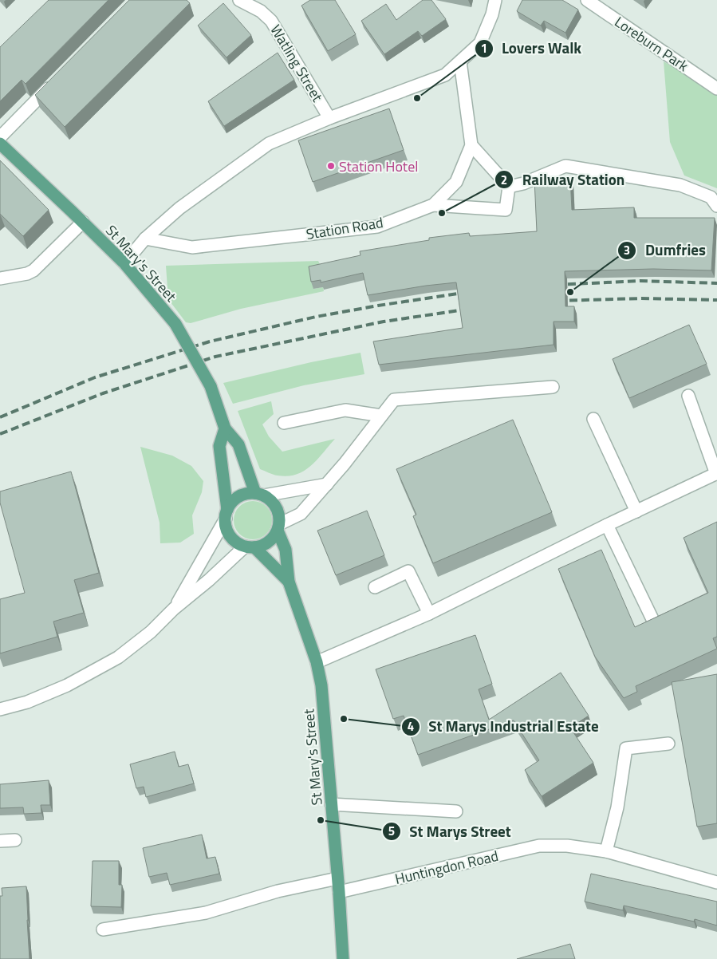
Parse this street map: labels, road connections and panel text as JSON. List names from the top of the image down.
{
  "streets": {
    "main road": ["St Mary's Street"],
    "street": [
      "Loreburn Park",
      "Watling Street",
      "Station Road",
      "Huntingdon Road"
    ]
  },
  "crossings": [
    ["St Mary's Street", "Huntingdon Road"]
  ],
  "places": [
    "Lovers Walk",
    "Station Hotel",
    "Railway Station",
    "Dumfries",
    "St Marys Industrial Estate",
    "St Marys Street"
  ]
}
